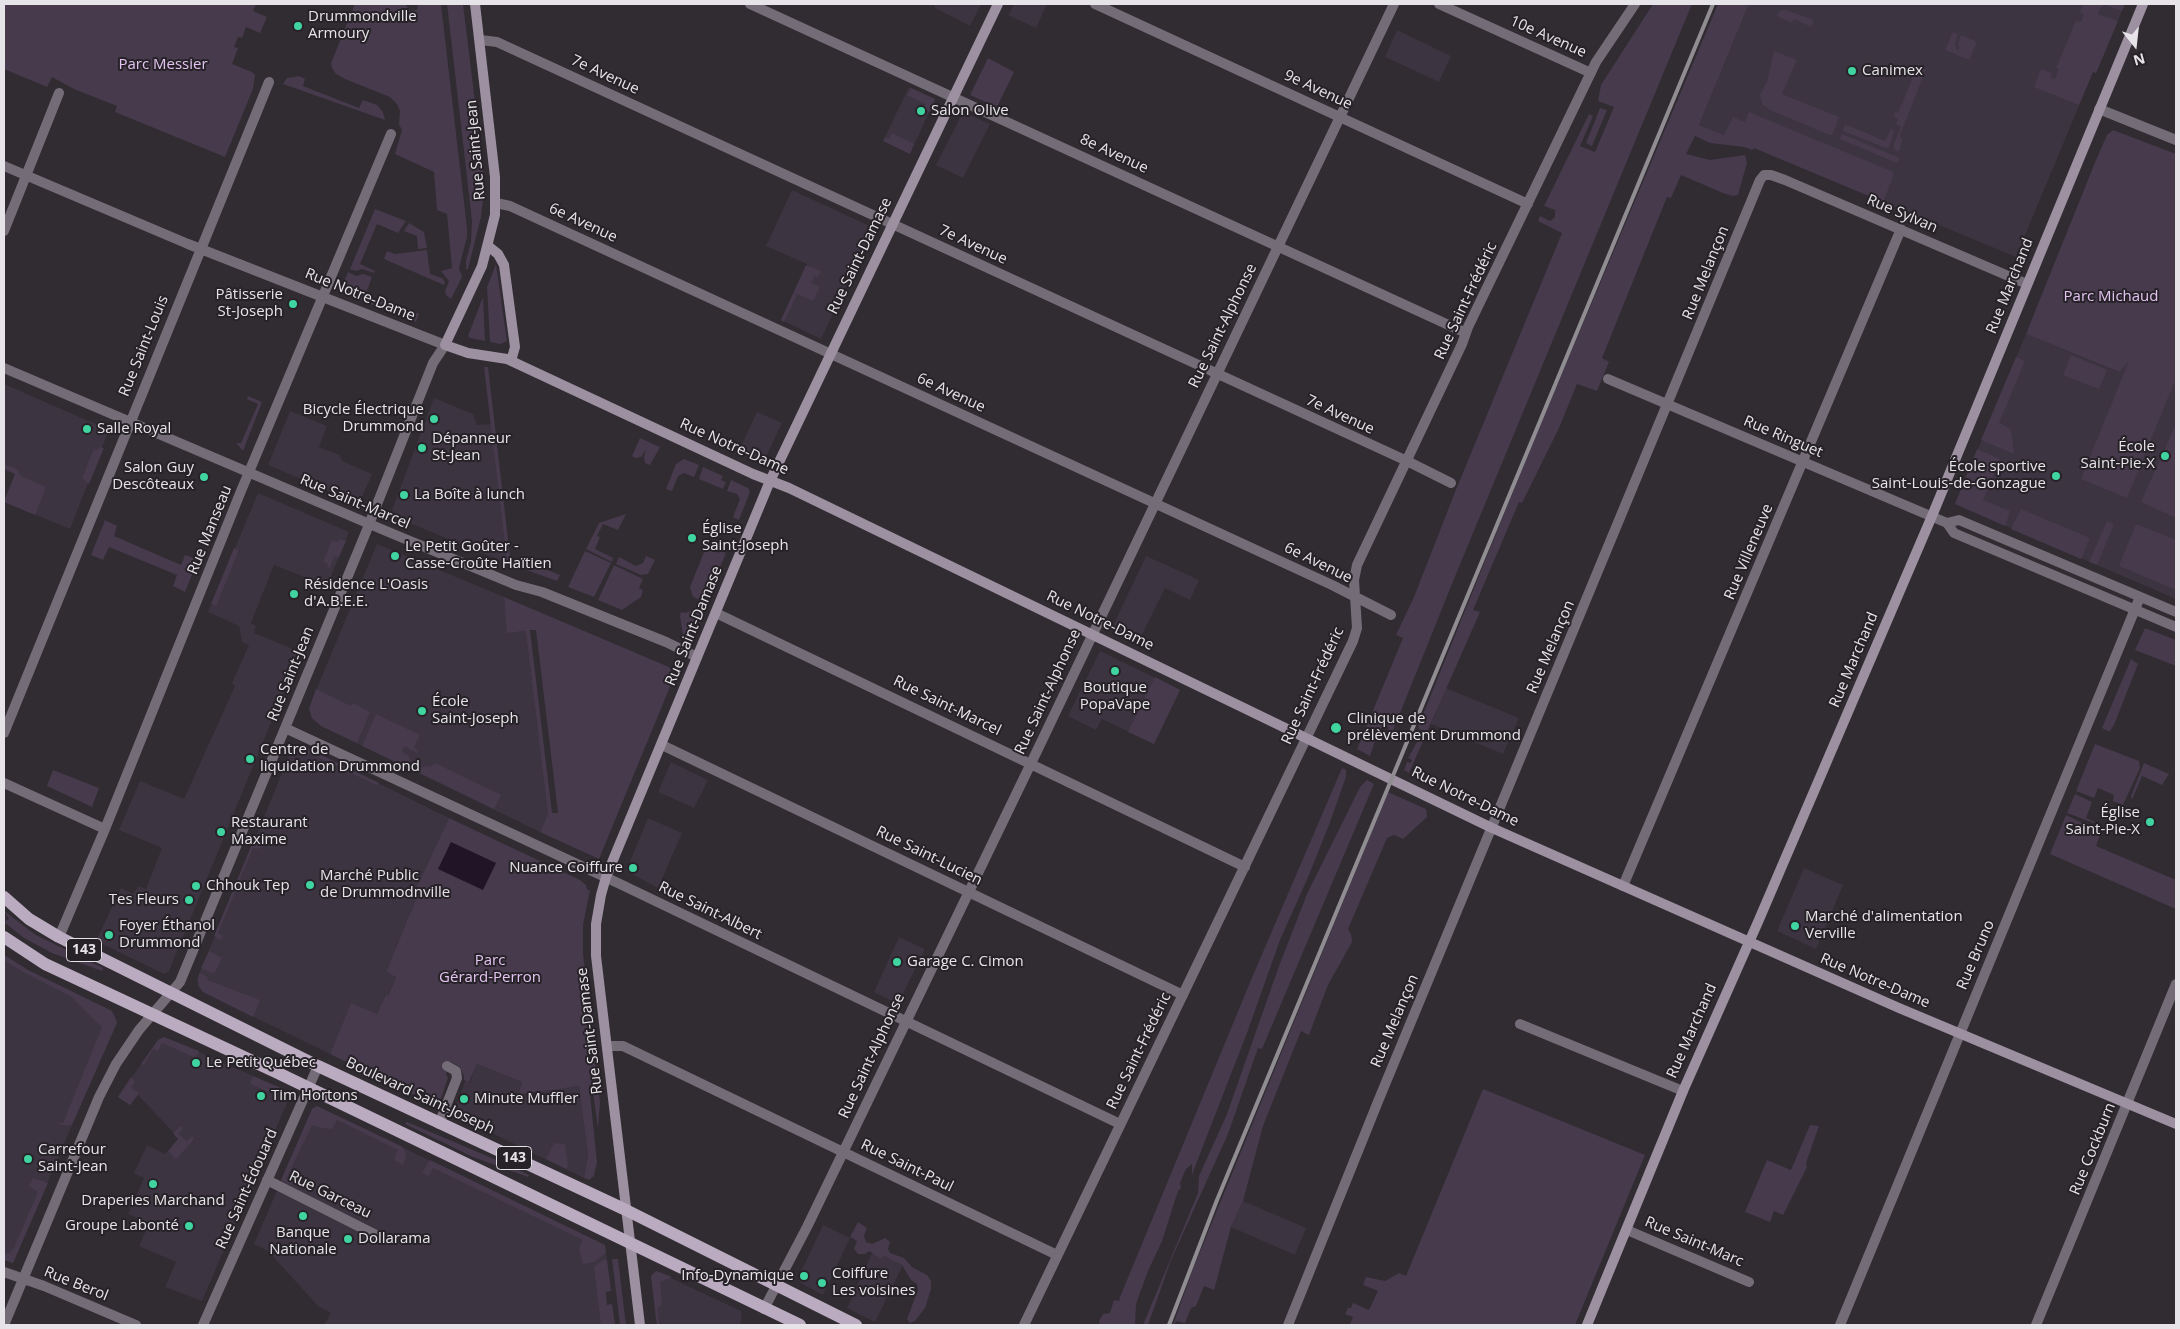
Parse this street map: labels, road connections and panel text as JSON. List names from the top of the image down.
{
  "streets": {
    "main road": ["143", "Boulevard Saint-Joseph"],
    "street": [
      "10e Avenue",
      "7e Avenue",
      "9e Avenue",
      "Rue Saint-Jean",
      "8e Avenue",
      "Rue Sylvan",
      "6e Avenue",
      "Rue Saint-Damase",
      "Rue Melançon",
      "Rue Marchand",
      "Rue Notre-Dame",
      "Rue Saint-Frédéric",
      "Rue Saint-Alphonse",
      "Rue Saint-Louis",
      "Rue Ringuet",
      "Rue Saint-Marcel",
      "Rue Manseau",
      "Rue Villeneuve",
      "Rue Saint-Lucien",
      "Rue Saint-Albert",
      "Rue Bruno",
      "Rue Cockburn",
      "Rue Saint-Paul",
      "Rue Saint-Édouard",
      "Rue Garceau",
      "Rue Saint-Marc",
      "Rue Berol"
    ]
  },
  "crossings": [
    ["10e Avenue", "Rue Saint-Frédéric"],
    ["7e Avenue", "Rue Saint-Jean"],
    ["7e Avenue", "Rue Saint-Damase"],
    ["7e Avenue", "Rue Saint-Frédéric"],
    ["7e Avenue", "Rue Saint-Alphonse"],
    ["9e Avenue", "Rue Saint-Frédéric"],
    ["9e Avenue", "Rue Saint-Alphonse"],
    ["Rue Saint-Jean", "6e Avenue"],
    ["Rue Saint-Jean", "Rue Notre-Dame"],
    ["Rue Saint-Jean", "Rue Saint-Marcel"],
    ["Rue Saint-Jean", "Rue Saint-Albert"],
    ["Rue Saint-Jean", "143"],
    ["Rue Saint-Jean", "Boulevard Saint-Joseph"],
    ["Rue Saint-Jean", "Rue Berol"],
    ["8e Avenue", "Rue Saint-Damase"],
    ["8e Avenue", "Rue Saint-Frédéric"],
    ["8e Avenue", "Rue Saint-Alphonse"],
    ["Rue Sylvan", "Rue Melançon"],
    ["Rue Sylvan", "Rue Marchand"],
    ["Rue Sylvan", "Rue Villeneuve"],
    ["6e Avenue", "Rue Saint-Damase"],
    ["6e Avenue", "Rue Saint-Frédéric"],
    ["6e Avenue", "Rue Saint-Alphonse"],
    ["Rue Saint-Damase", "Rue Notre-Dame"],
    ["Rue Saint-Damase", "Rue Saint-Marcel"],
    ["Rue Saint-Damase", "Rue Saint-Lucien"],
    ["Rue Saint-Damase", "Rue Saint-Albert"],
    ["Rue Saint-Damase", "143"],
    ["Rue Saint-Damase", "Boulevard Saint-Joseph"],
    ["Rue Saint-Damase", "Rue Saint-Paul"],
    ["Rue Melançon", "Rue Notre-Dame"],
    ["Rue Melançon", "Rue Ringuet"],
    ["Rue Marchand", "Rue Notre-Dame"],
    ["Rue Marchand", "Rue Ringuet"],
    ["Rue Marchand", "Rue Saint-Marc"],
    ["Rue Notre-Dame", "Rue Saint-Frédéric"],
    ["Rue Notre-Dame", "Rue Saint-Alphonse"],
    ["Rue Notre-Dame", "Rue Saint-Louis"],
    ["Rue Notre-Dame", "Rue Manseau"],
    ["Rue Notre-Dame", "Rue Villeneuve"],
    ["Rue Notre-Dame", "Rue Bruno"],
    ["Rue Notre-Dame", "Rue Cockburn"],
    ["Rue Saint-Frédéric", "Rue Saint-Marcel"],
    ["Rue Saint-Frédéric", "Rue Saint-Lucien"],
    ["Rue Saint-Frédéric", "Rue Saint-Albert"],
    ["Rue Saint-Frédéric", "Rue Saint-Paul"],
    ["Rue Saint-Alphonse", "Rue Saint-Marcel"],
    ["Rue Saint-Alphonse", "Rue Saint-Lucien"],
    ["Rue Saint-Alphonse", "Rue Saint-Albert"],
    ["Rue Saint-Alphonse", "143"],
    ["Rue Saint-Alphonse", "Boulevard Saint-Joseph"],
    ["Rue Saint-Alphonse", "Rue Saint-Paul"],
    ["Rue Saint-Louis", "Rue Saint-Marcel"],
    ["Rue Ringuet", "Rue Villeneuve"],
    ["Rue Ringuet", "Rue Bruno"],
    ["Rue Saint-Marcel", "Rue Manseau"],
    ["Rue Manseau", "Boulevard Saint-Joseph"],
    ["143", "Rue Saint-Édouard"],
    ["Boulevard Saint-Joseph", "Rue Saint-Édouard"],
    ["Rue Saint-Édouard", "Rue Garceau"]
  ],
  "parks": ["Parc Messier", "Parc Michaud", "Parc Gérard-Perron"],
  "places": [
    "Drummondville Armoury",
    "Canimex",
    "Salon Olive",
    "Pâtisserie St-Joseph",
    "Bicycle Électrique Drummond",
    "Salle Royal",
    "Dépanneur St-Jean",
    "École Saint-Pie-X",
    "École sportive Saint-Louis-de-Gonzague",
    "Salon Guy Descôteaux",
    "La Boîte à lunch",
    "Église Saint-Joseph",
    "Le Petit Goûter - Casse-Croûte Haïtien",
    "Résidence L'Oasis d'A.B.E.E.",
    "Boutique PopaVape",
    "École Saint-Joseph",
    "Clinique de prélèvement Drummond",
    "Centre de liquidation Drummond",
    "Église Saint-Pie-X",
    "Restaurant Maxime",
    "Nuance Coiffure",
    "Marché Public de Drummodnville",
    "Chhouk Tep",
    "Tes Fleurs",
    "Marché d'alimentation Verville",
    "Foyer Éthanol Drummond",
    "Garage C. Cimon",
    "Le Petit Québec",
    "Tim Hortons",
    "Minute Muffler",
    "Carrefour Saint-Jean",
    "Draperies Marchand",
    "Banque Nationale",
    "Groupe Labonté",
    "Dollarama",
    "Info-Dynamique",
    "Coiffure Les voisines"
  ],
  "north": "bottom"
}
